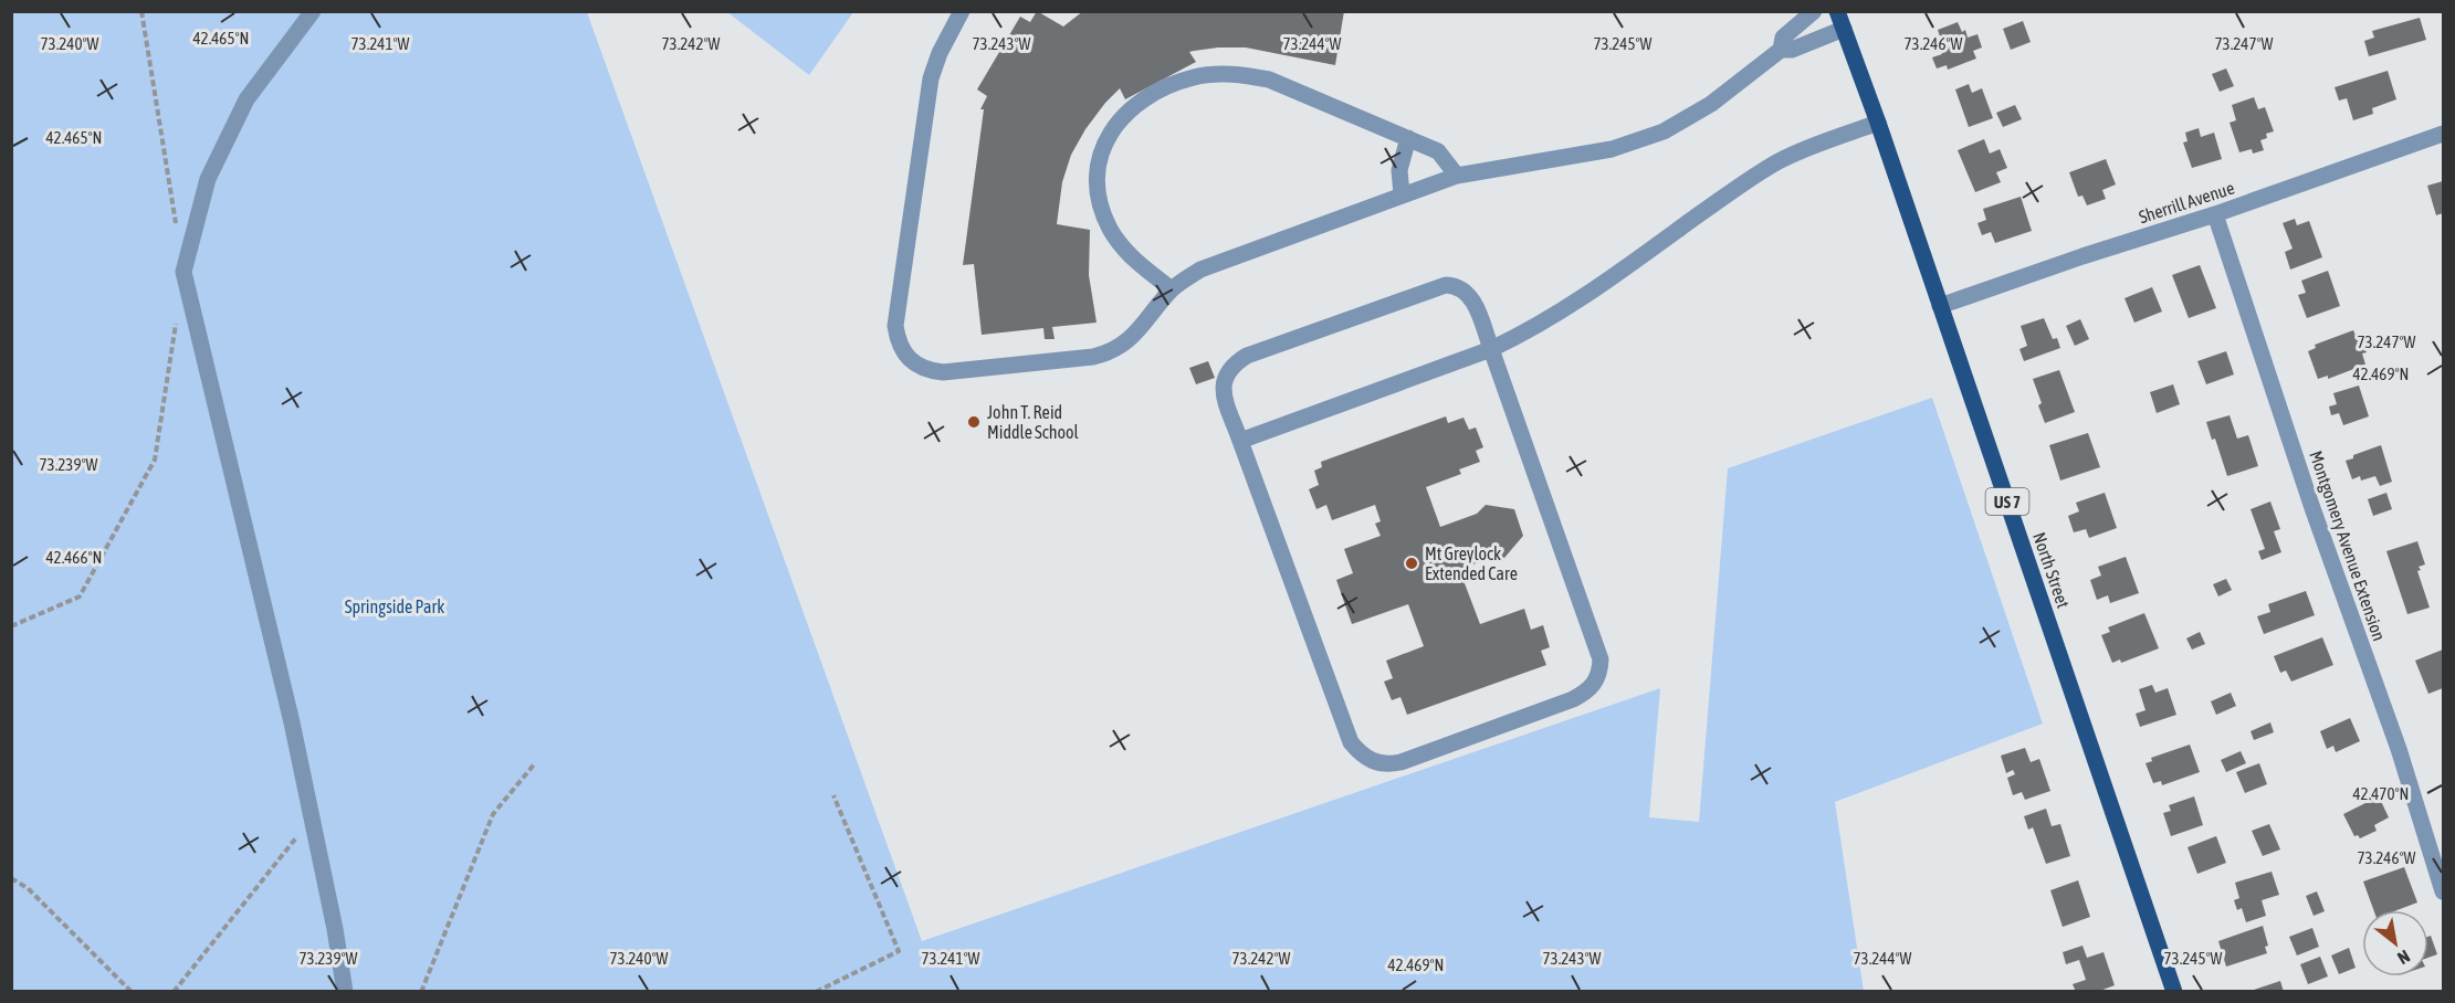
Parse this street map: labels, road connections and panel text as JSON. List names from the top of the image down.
{
  "streets": {
    "main road": ["US 7", "North Street"],
    "street": ["Sherrill Avenue", "Montgomery Avenue Extension"]
  },
  "crossings": [
    ["Sherrill Avenue", "Montgomery Avenue Extension"],
    ["Sherrill Avenue", "North Street"]
  ],
  "parks": ["Springside Park"],
  "places": ["John T. Reid Middle School", "Mt Greylock Extended Care"],
  "north": "bottom right",
  "coordinates": [
    "42.465°N",
    "73.240°W",
    "73.242°W",
    "73.243°W",
    "73.245°W",
    "73.246°W",
    "73.247°W",
    "73.241°W",
    "73.244°W",
    "42.469°N",
    "73.239°W",
    "42.466°N",
    "42.470°N"
  ]
}
